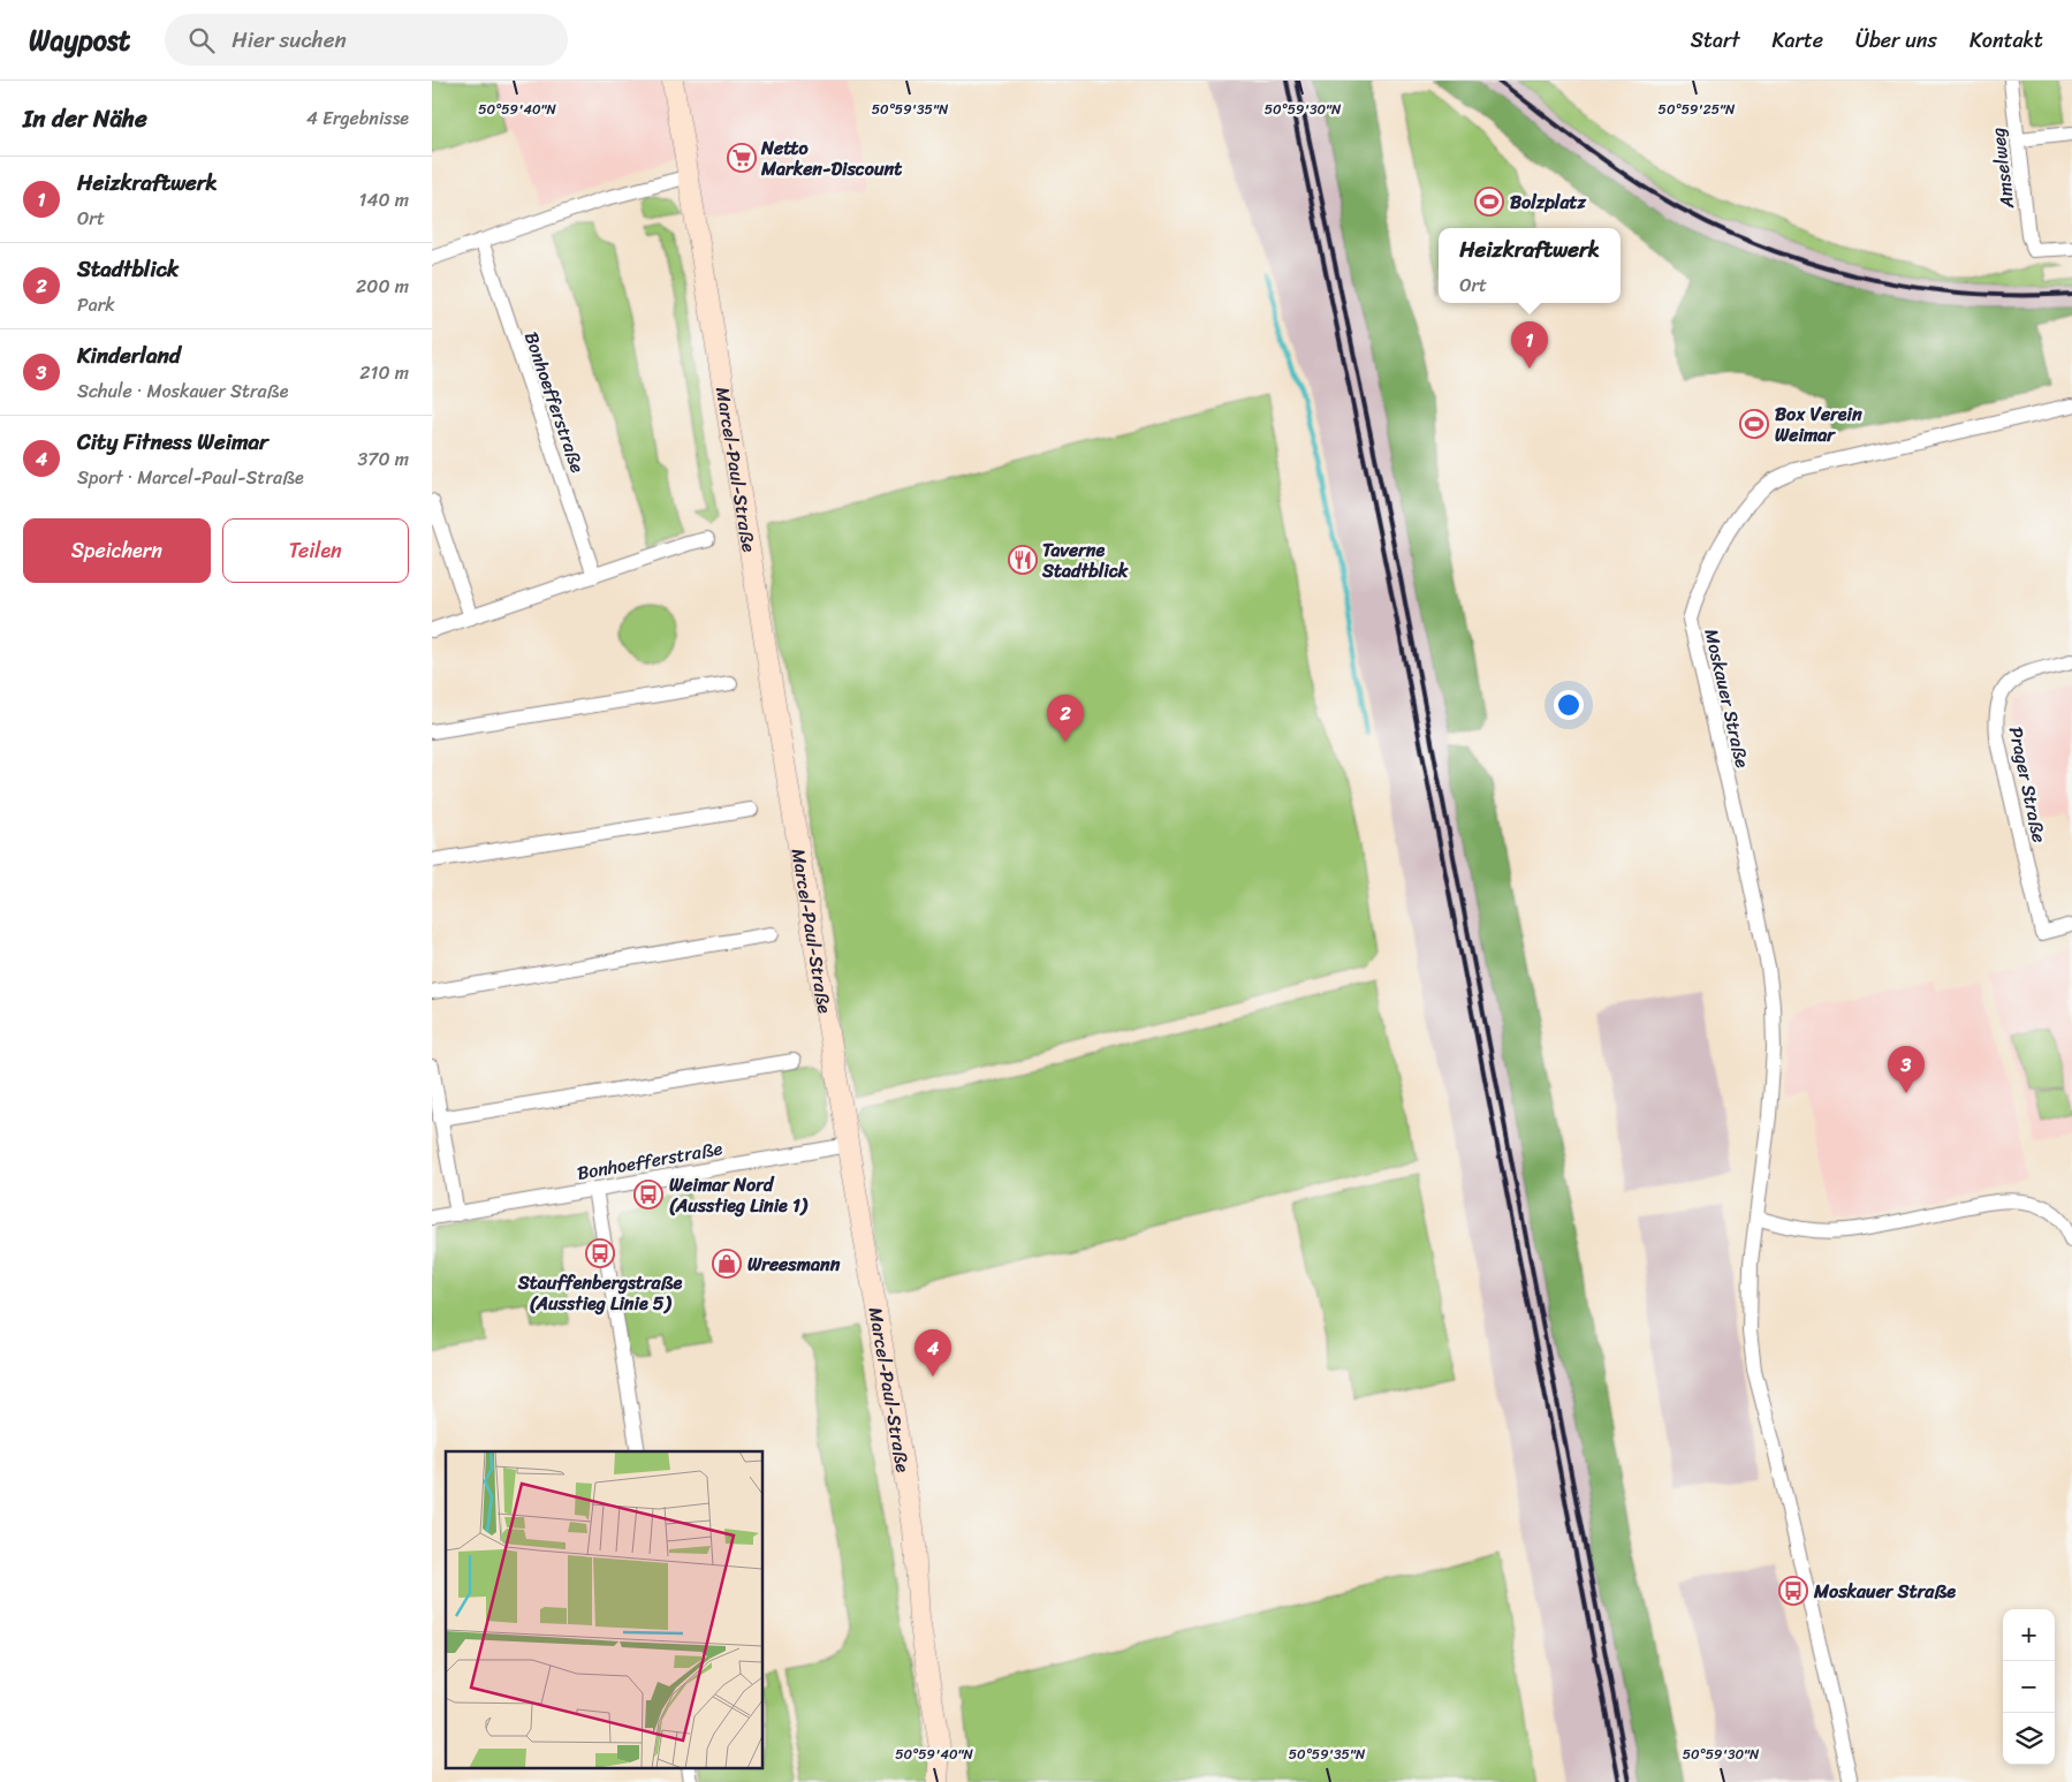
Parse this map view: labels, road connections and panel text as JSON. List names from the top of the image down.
{
  "streets": {
    "street": [
      "Amselweg",
      "Bonhoefferstraße",
      "Marcel-Paul-Straße",
      "Moskauer Straße",
      "Prager Straße"
    ]
  },
  "crossings": [
    ["Bonhoefferstraße", "Marcel-Paul-Straße"]
  ],
  "places": {
    "supermarket": ["Netto Marken-Discount"],
    "sports": ["Bolzplatz", "Box Verein Weimar"],
    "restaurant": ["Taverne Stadtblick"],
    "bus stop": ["Weimar Nord (Ausstieg Linie 1)", "Stauffenbergstraße (Ausstieg Linie 5)", "Moskauer Straße"],
    "shop": ["Wreesmann"]
  },
  "page": {
    "header": "Waypost",
    "search": "Hier suchen",
    "nav": [
      "Start",
      "Karte",
      "Über uns",
      "Kontakt"
    ],
    "heading": ["In der Nähe", "4 Ergebnisse"],
    "list": [
      {
        "mark": "1",
        "name": "Heizkraftwerk",
        "note": "Ort",
        "value": "140 m"
      },
      {
        "mark": "2",
        "name": "Stadtblick",
        "note": "Park",
        "value": "200 m"
      },
      {
        "mark": "3",
        "name": "Kinderland",
        "note": "Schule · Moskauer Straße",
        "value": "210 m"
      },
      {
        "mark": "4",
        "name": "City Fitness Weimar",
        "note": "Sport · Marcel-Paul-Straße",
        "value": "370 m"
      }
    ],
    "popup": ["Heizkraftwerk", "Ort"],
    "pins": [
      "1",
      "2",
      "3",
      "4"
    ],
    "buttons": ["Speichern", "Teilen"],
    "map_buttons": ["+", "−"]
  },
  "coordinates": [
    "50°59'40\"N",
    "50°59'35\"N",
    "50°59'30\"N",
    "50°59'25\"N"
  ]
}
